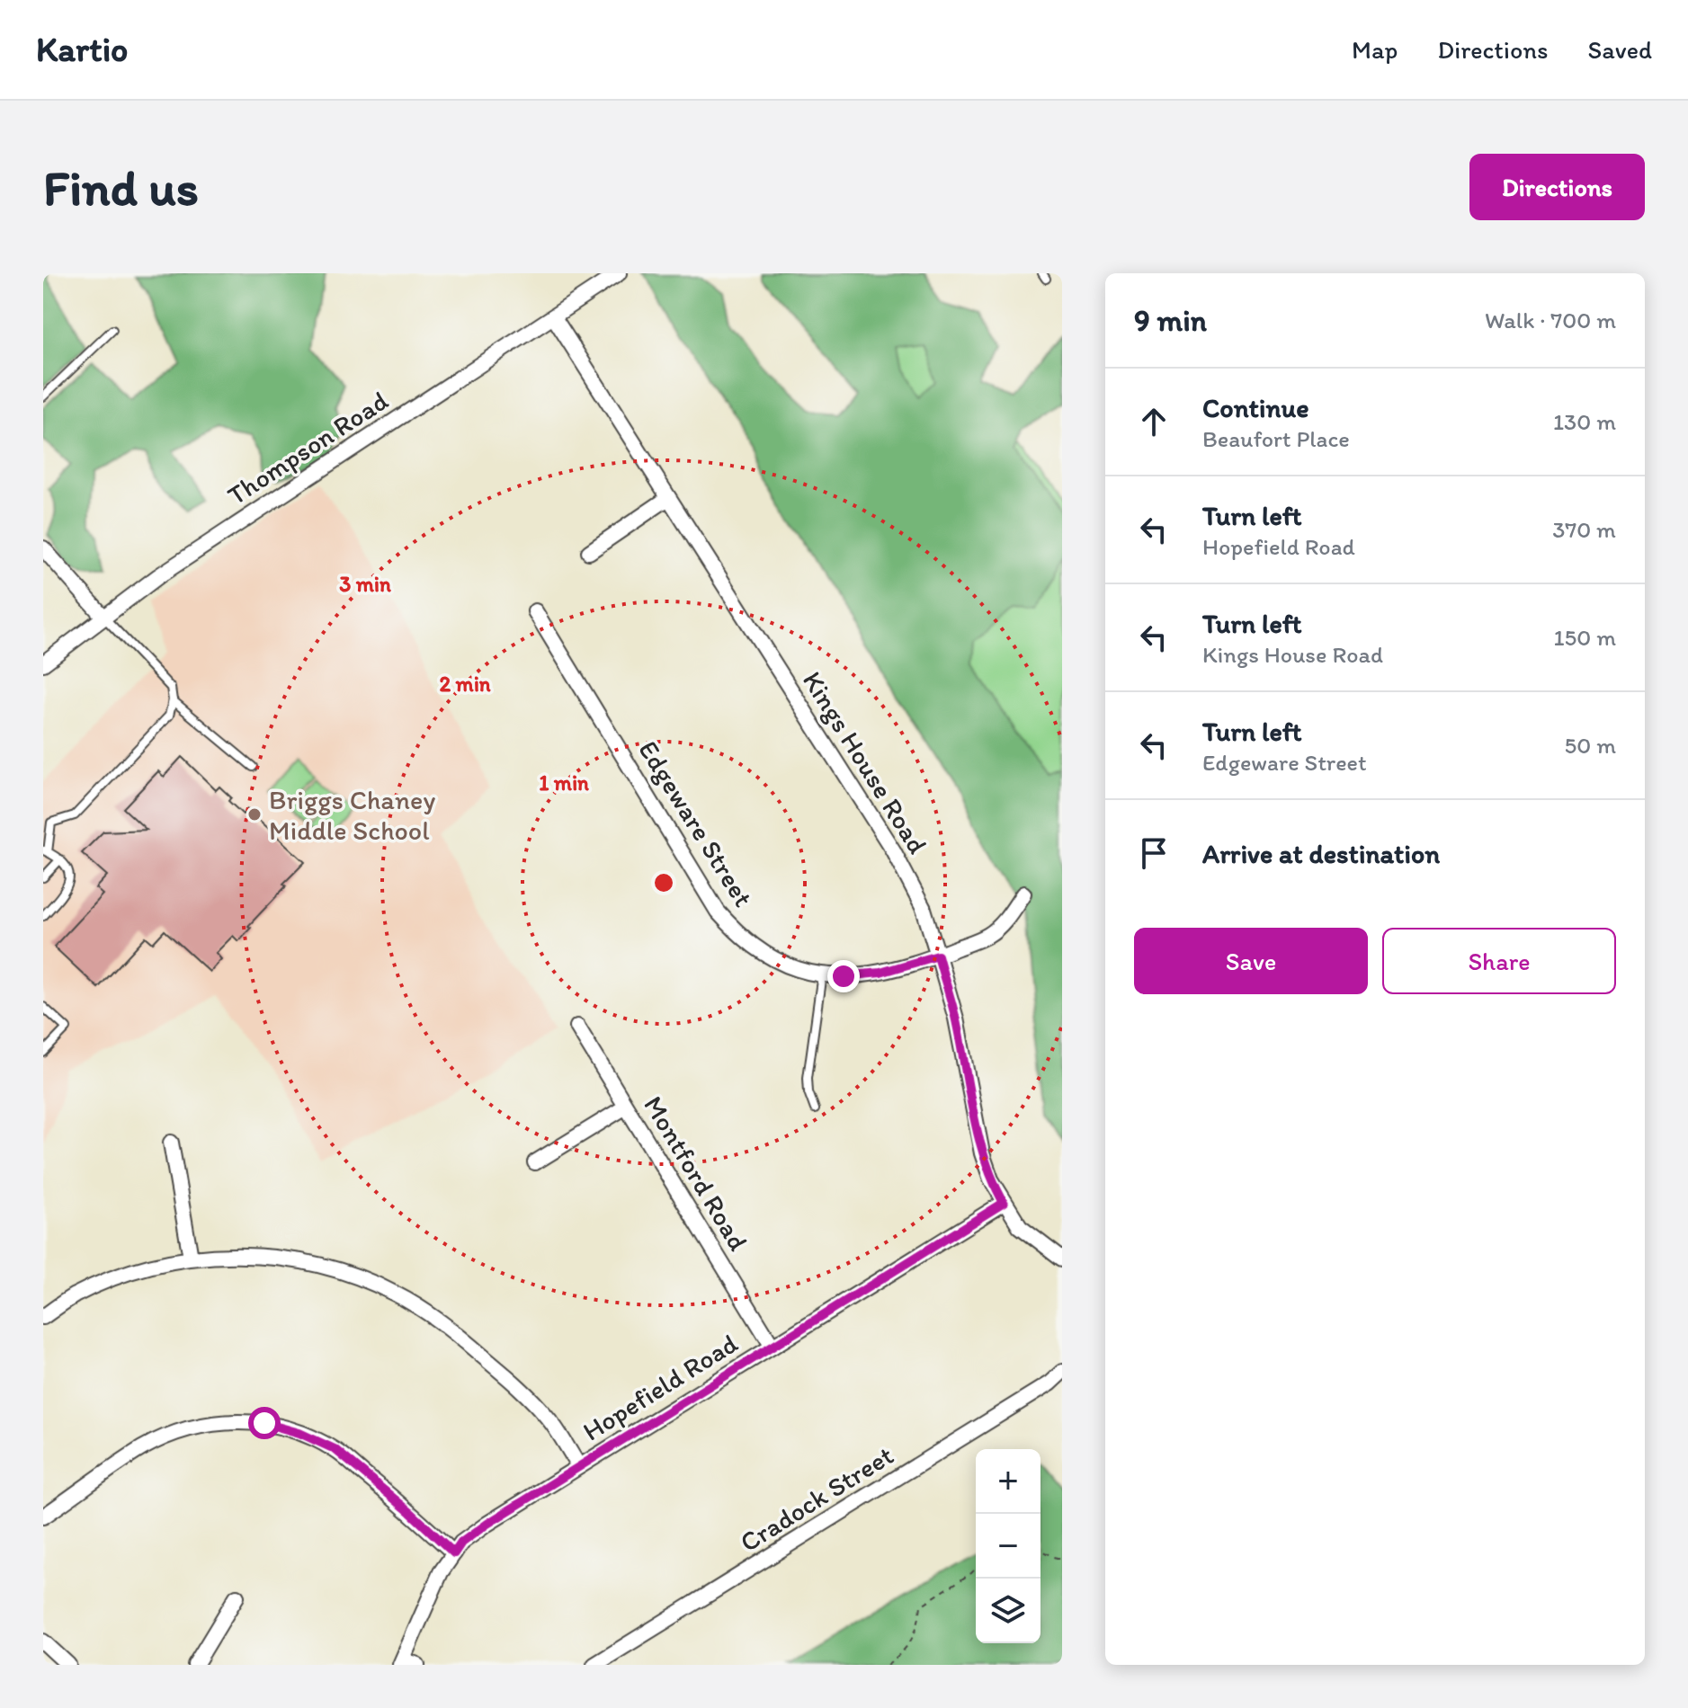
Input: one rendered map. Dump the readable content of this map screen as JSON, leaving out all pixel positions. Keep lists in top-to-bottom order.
{
  "streets": {
    "street": [
      "Thompson Road",
      "Kings House Road",
      "Edgeware Street",
      "Montford Road",
      "Hopefield Road",
      "Cradock Street"
    ]
  },
  "crossings": [
    ["Thompson Road", "Kings House Road"],
    ["Kings House Road", "Edgeware Street"],
    ["Kings House Road", "Hopefield Road"],
    ["Montford Road", "Hopefield Road"]
  ],
  "places": ["Briggs Chaney Middle School"],
  "page": {
    "header": "Kartio",
    "nav": ["Map", "Directions", "Saved"],
    "buttons": [
      "Directions",
      ["Save", "Share"]
    ],
    "title": "Find us",
    "heading": ["9 min", "Walk · 700 m"],
    "list": [
      ["Continue", "Beaufort Place", "130 m"],
      ["Turn left", "Hopefield Road", "370 m"],
      ["Turn left", "Kings House Road", "150 m"],
      ["Turn left", "Edgeware Street", "50 m"],
      "Arrive at destination"
    ],
    "map_buttons": ["+", "−"]
  },
  "rings": ["3 min", "2 min", "1 min"]
}
